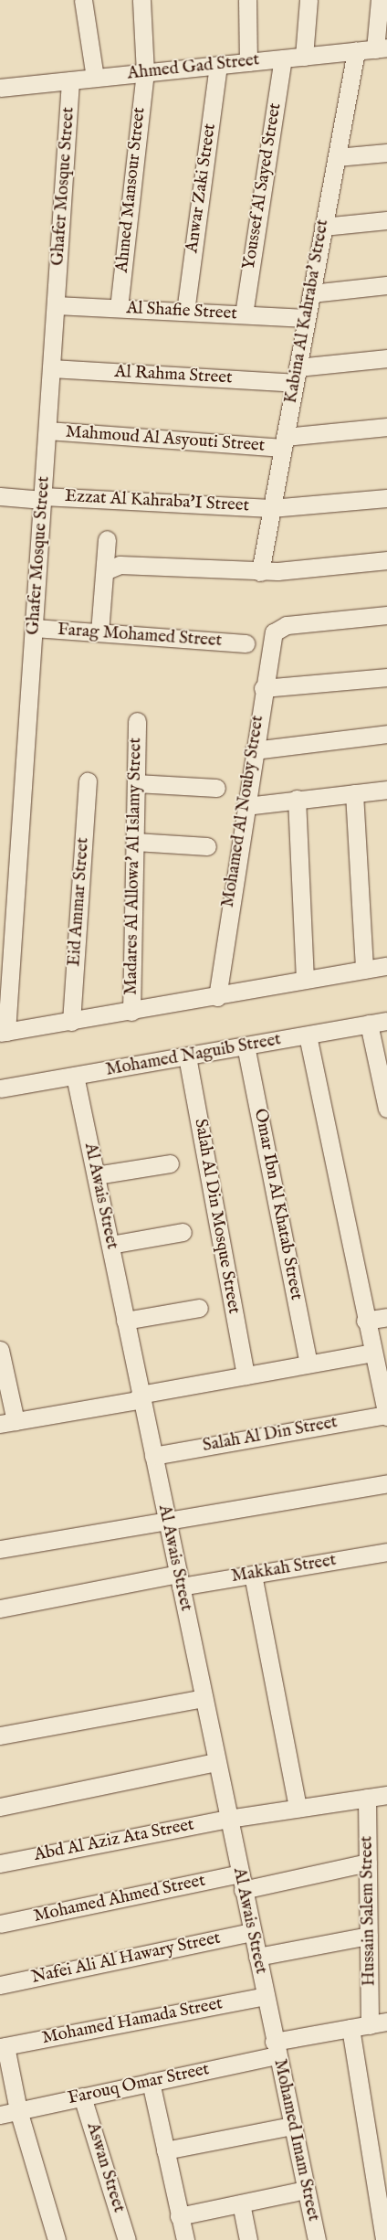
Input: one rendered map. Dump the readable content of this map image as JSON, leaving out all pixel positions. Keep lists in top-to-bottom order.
{
  "streets": {
    "street": [
      "Ahmed Gad Street",
      "Ghafer Mosque Street",
      "Youssef Al Sayed Street",
      "Anwar Zaki Street",
      "Ahmed Mansour Street",
      "Al Shafie Street",
      "Kabina Al Kahraba' Street",
      "Al Rahma Street",
      "Mahmoud Al Asyouti Street",
      "Ezzat Al Kahraba'I Street",
      "Farag Mohamed Street",
      "Mohamed Al Nouby Street",
      "Madares Al Allowa' Al Islamy Street",
      "Eid Ammar Street",
      "Mohamed Naguib Street",
      "Al Awais Street",
      "Omar Ibn Al Khatab Street",
      "Salah Al Din Mosque Street",
      "Salah Al Din Street",
      "Makkah Street",
      "Abd Al Aziz Ata Street",
      "Mohamed Ahmed Street",
      "Hussain Salem Street",
      "Nafei Ali Al Hawary Street",
      "Mohamed Hamada Street",
      "Farouq Omar Street",
      "Mohamed Imam Street",
      "Aswan Street"
    ]
  },
  "crossings": [
    ["Ahmed Gad Street", "Ghafer Mosque Street"],
    ["Ahmed Gad Street", "Youssef Al Sayed Street"],
    ["Ahmed Gad Street", "Anwar Zaki Street"],
    ["Ahmed Gad Street", "Ahmed Mansour Street"],
    ["Ahmed Gad Street", "Kabina Al Kahraba' Street"],
    ["Ghafer Mosque Street", "Al Shafie Street"],
    ["Ghafer Mosque Street", "Al Rahma Street"],
    ["Ghafer Mosque Street", "Mahmoud Al Asyouti Street"],
    ["Ghafer Mosque Street", "Ezzat Al Kahraba'I Street"],
    ["Ghafer Mosque Street", "Farag Mohamed Street"],
    ["Youssef Al Sayed Street", "Al Shafie Street"],
    ["Anwar Zaki Street", "Al Shafie Street"],
    ["Ahmed Mansour Street", "Al Shafie Street"],
    ["Al Shafie Street", "Kabina Al Kahraba' Street"],
    ["Kabina Al Kahraba' Street", "Al Rahma Street"],
    ["Kabina Al Kahraba' Street", "Mahmoud Al Asyouti Street"],
    ["Kabina Al Kahraba' Street", "Ezzat Al Kahraba'I Street"],
    ["Mohamed Naguib Street", "Al Awais Street"],
    ["Mohamed Naguib Street", "Omar Ibn Al Khatab Street"],
    ["Mohamed Naguib Street", "Salah Al Din Mosque Street"],
    ["Al Awais Street", "Salah Al Din Street"],
    ["Al Awais Street", "Makkah Street"],
    ["Al Awais Street", "Abd Al Aziz Ata Street"],
    ["Al Awais Street", "Mohamed Ahmed Street"],
    ["Al Awais Street", "Nafei Ali Al Hawary Street"],
    ["Al Awais Street", "Mohamed Hamada Street"],
    ["Al Awais Street", "Farouq Omar Street"],
    ["Al Awais Street", "Mohamed Imam Street"],
    ["Abd Al Aziz Ata Street", "Hussain Salem Street"],
    ["Mohamed Ahmed Street", "Hussain Salem Street"],
    ["Hussain Salem Street", "Farouq Omar Street"],
    ["Farouq Omar Street", "Mohamed Imam Street"],
    ["Farouq Omar Street", "Aswan Street"]
  ]
}
